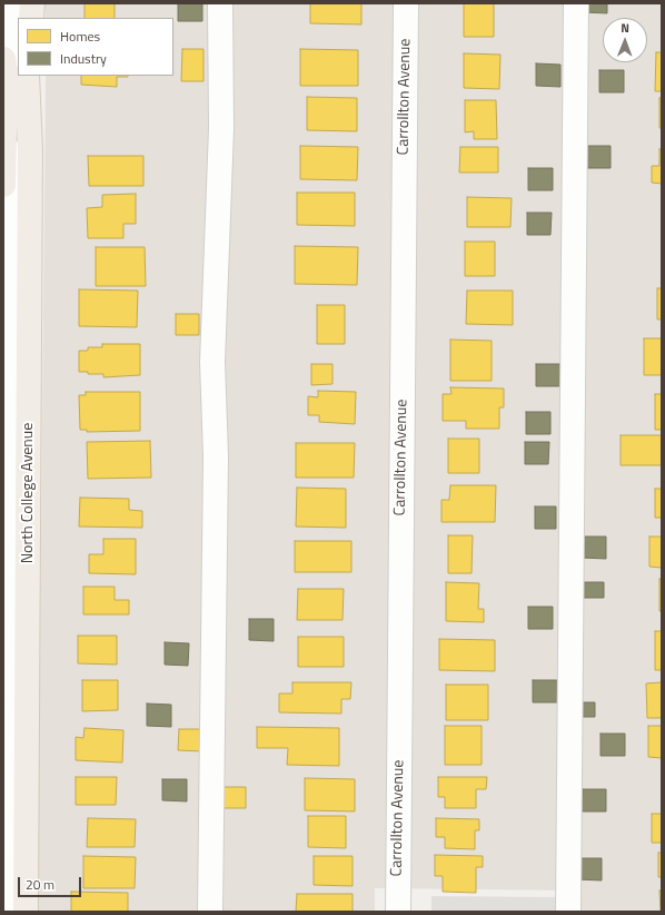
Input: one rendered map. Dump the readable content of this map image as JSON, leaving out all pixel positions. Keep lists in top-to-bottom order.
{
  "streets": {
    "main road": ["North College Avenue"],
    "street": ["Carrollton Avenue"]
  },
  "legend": ["Homes", "Industry"],
  "scale_bar": "20 m",
  "north": "top"
}
